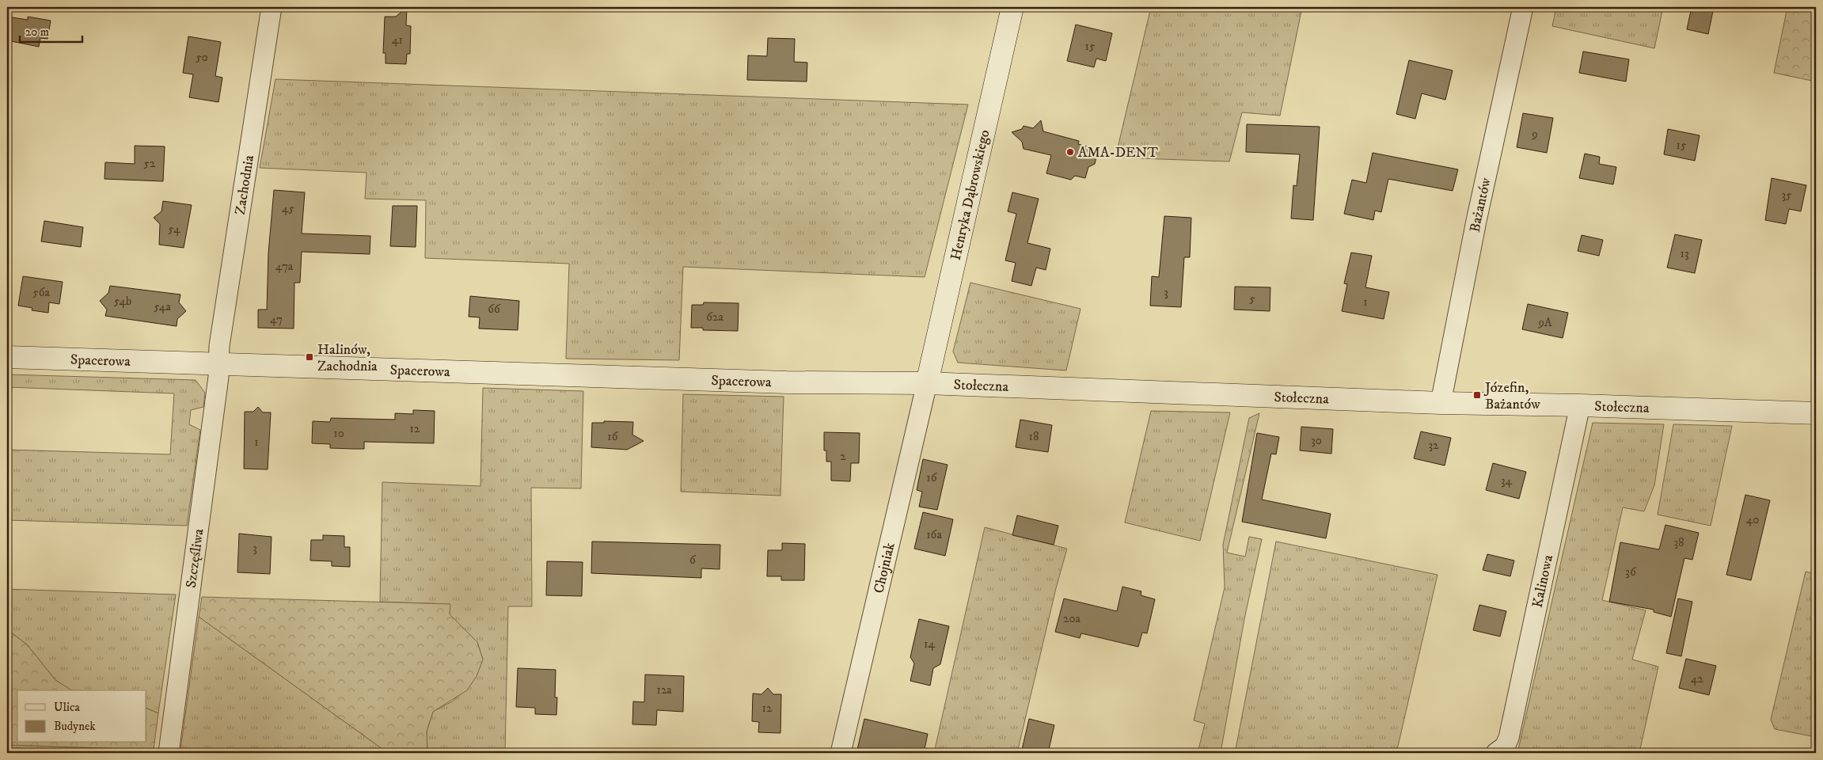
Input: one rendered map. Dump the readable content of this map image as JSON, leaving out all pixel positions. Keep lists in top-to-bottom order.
{
  "streets": {
    "street": [
      "Zachodnia",
      "Henryka Dąbrowskiego",
      "Bażantów",
      "Spacerowa",
      "Stołeczna",
      "Szczęśliwa",
      "Chojniak",
      "Kalinowa"
    ]
  },
  "crossings": [
    ["Zachodnia", "Spacerowa"],
    ["Zachodnia", "Szczęśliwa"],
    ["Henryka Dąbrowskiego", "Stołeczna"],
    ["Henryka Dąbrowskiego", "Chojniak"],
    ["Bażantów", "Stołeczna"],
    ["Spacerowa", "Stołeczna"],
    ["Spacerowa", "Szczęśliwa"],
    ["Stołeczna", "Chojniak"],
    ["Stołeczna", "Kalinowa"]
  ],
  "places": {
    "other": ["AMA-DENT"],
    "transit": ["Halinów, Zachodnia", "Józefin, Bażantów"]
  },
  "house_numbers": [
    "41",
    "15",
    "50",
    "9",
    "15",
    "52",
    "35",
    "45",
    "54",
    "13",
    "47a",
    "56a",
    "3",
    "5",
    "54b",
    "1",
    "54a",
    "66",
    "62a",
    "47",
    "9A",
    "12",
    "10",
    "16",
    "18",
    "30",
    "1",
    "32",
    "2",
    "16",
    "34",
    "40",
    "16a",
    "38",
    "3",
    "6",
    "36",
    "20a",
    "14",
    "42",
    "12a",
    "12"
  ],
  "legend": ["Ulica", "Budynek"],
  "scale_bar": "20 m"
}
